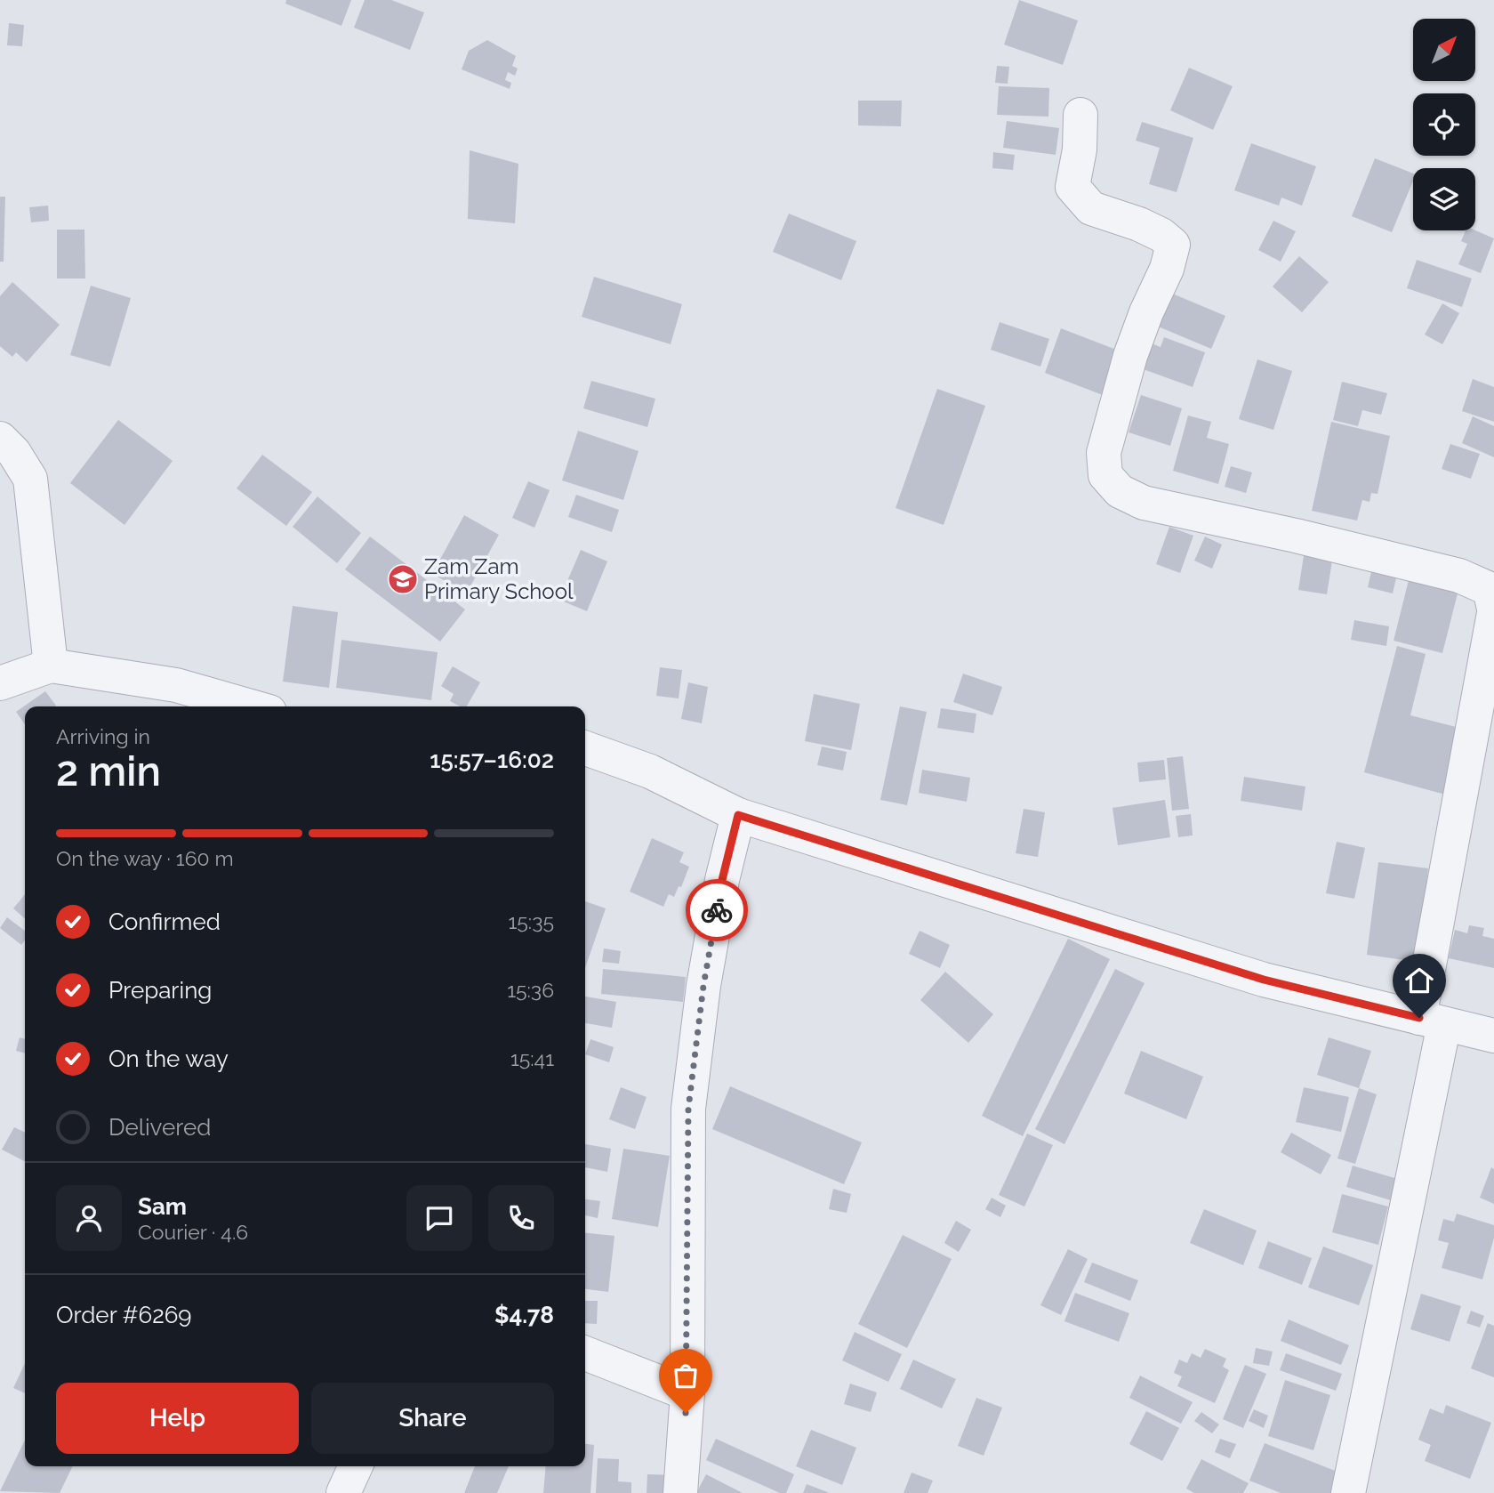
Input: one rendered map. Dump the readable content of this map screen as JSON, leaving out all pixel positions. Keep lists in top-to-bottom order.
{
  "places": {
    "school or university": ["Zam Zam Primary School"]
  },
  "north": "top right",
  "page": {
    "heading": ["2 min", "Arriving in", "15:57–16:02"],
    "panel": [
      "Sam",
      "Courier · 4.6",
      "Order #6269",
      "$4.78"
    ],
    "bar": "On the way · 160 m",
    "list": [
      ["Confirmed", "15:35"],
      ["Preparing", "15:36"],
      ["On the way", "15:41"],
      "Delivered"
    ],
    "buttons": ["Help", "Share"]
  }
}
